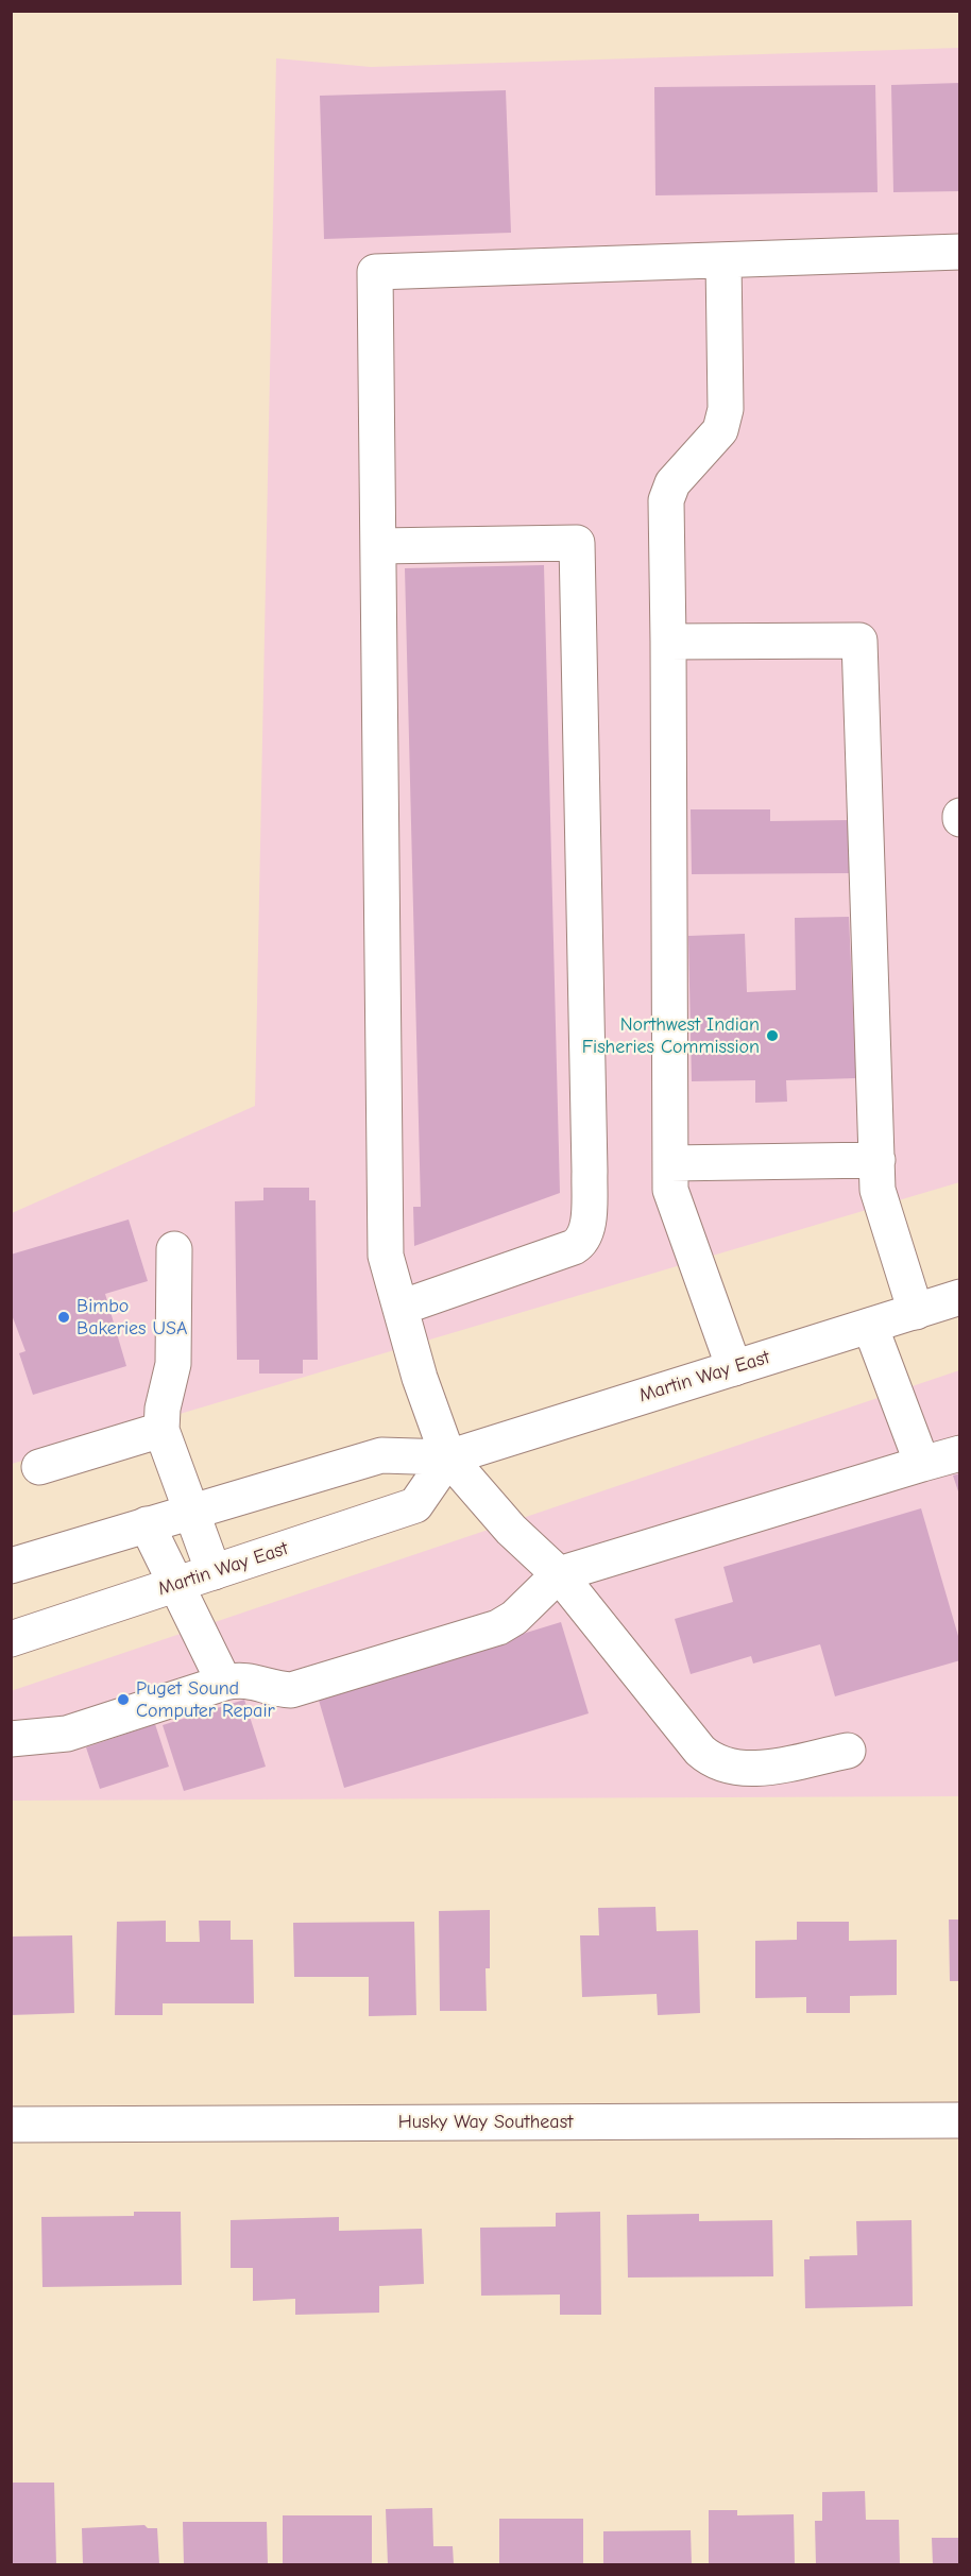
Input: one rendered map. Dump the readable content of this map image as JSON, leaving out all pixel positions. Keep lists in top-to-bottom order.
{
  "streets": {
    "main road": ["Martin Way East", "Husky Way Southeast"]
  },
  "places": ["Northwest Indian Fisheries Commission", "Bimbo Bakeries USA", "Puget Sound Computer Repair"]
}
